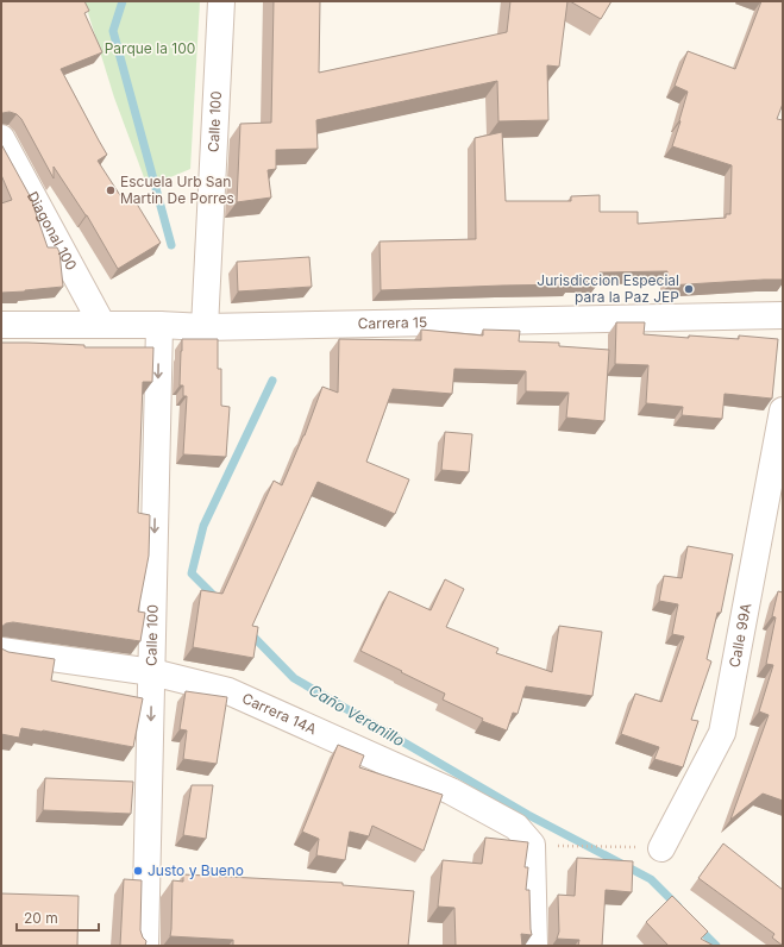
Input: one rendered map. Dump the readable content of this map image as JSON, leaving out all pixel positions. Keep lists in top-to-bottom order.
{
  "streets": {
    "street": [
      "Calle 100",
      "Diagonal 100",
      "Carrera 15",
      "Calle 99A",
      "Carrera 14A"
    ]
  },
  "crossings": [
    ["Calle 100", "Carrera 15"],
    ["Calle 100", "Carrera 14A"],
    ["Diagonal 100", "Carrera 15"]
  ],
  "one_way": ["Calle 100"],
  "water": ["Caño Veranillo"],
  "parks": ["Parque la 100"],
  "places": ["Escuela Urb San Martin De Porres", "Jurisdiccion Especial para la Paz JEP", "Justo y Bueno"],
  "scale_bar": "20 m"
}
